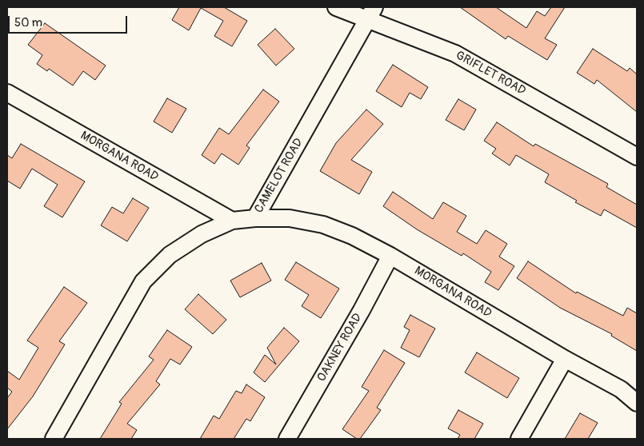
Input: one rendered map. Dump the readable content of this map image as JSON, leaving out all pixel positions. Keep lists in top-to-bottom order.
{
  "streets": {
    "street": [
      "GRIFLET ROAD",
      "MORGANA ROAD",
      "CAMELOT ROAD",
      "OAKNEY ROAD"
    ]
  },
  "crossings": [
    ["GRIFLET ROAD", "CAMELOT ROAD"],
    ["MORGANA ROAD", "CAMELOT ROAD"],
    ["MORGANA ROAD", "OAKNEY ROAD"]
  ],
  "scale_bar": "50 m"
}
